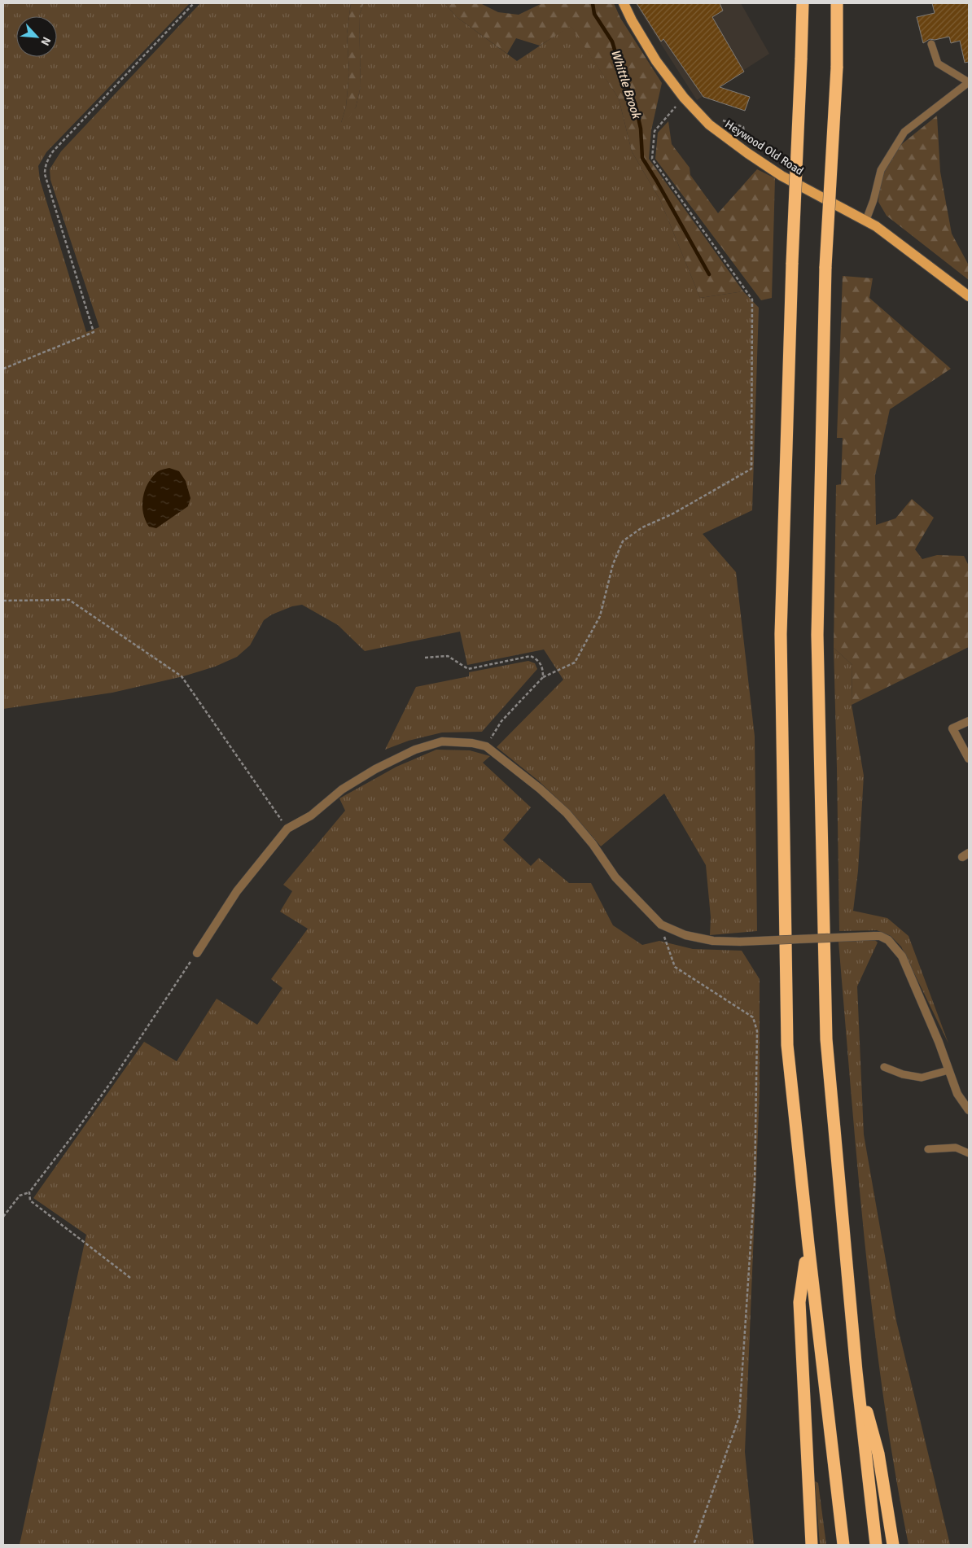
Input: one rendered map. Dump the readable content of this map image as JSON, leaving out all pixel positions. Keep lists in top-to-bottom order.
{
  "streets": {
    "main road": ["Heywood Old Road"]
  },
  "water": ["Whittle Brook"],
  "north": "bottom right"
}
